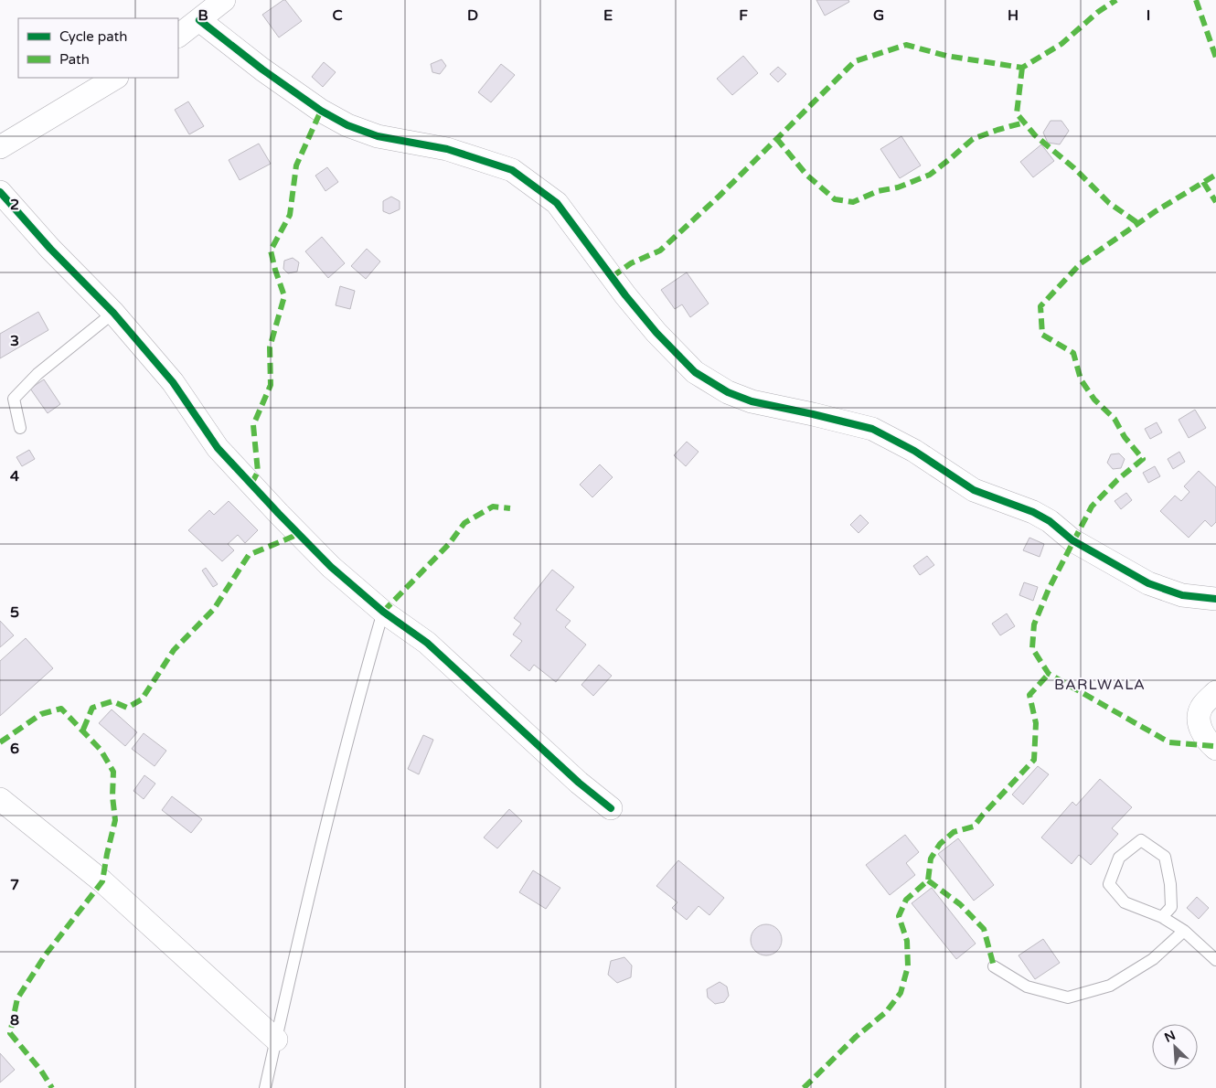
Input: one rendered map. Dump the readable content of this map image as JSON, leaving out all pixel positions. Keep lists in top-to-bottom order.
{
  "districts": ["BARLWALA"],
  "legend": ["Cycle path", "Path"],
  "north": "top left",
  "grid": {
    "columns": [
      "B",
      "C",
      "D",
      "E",
      "F",
      "G",
      "H",
      "I"
    ],
    "rows": [
      "2",
      "3",
      "4",
      "5",
      "6",
      "7",
      "8"
    ]
  }
}
